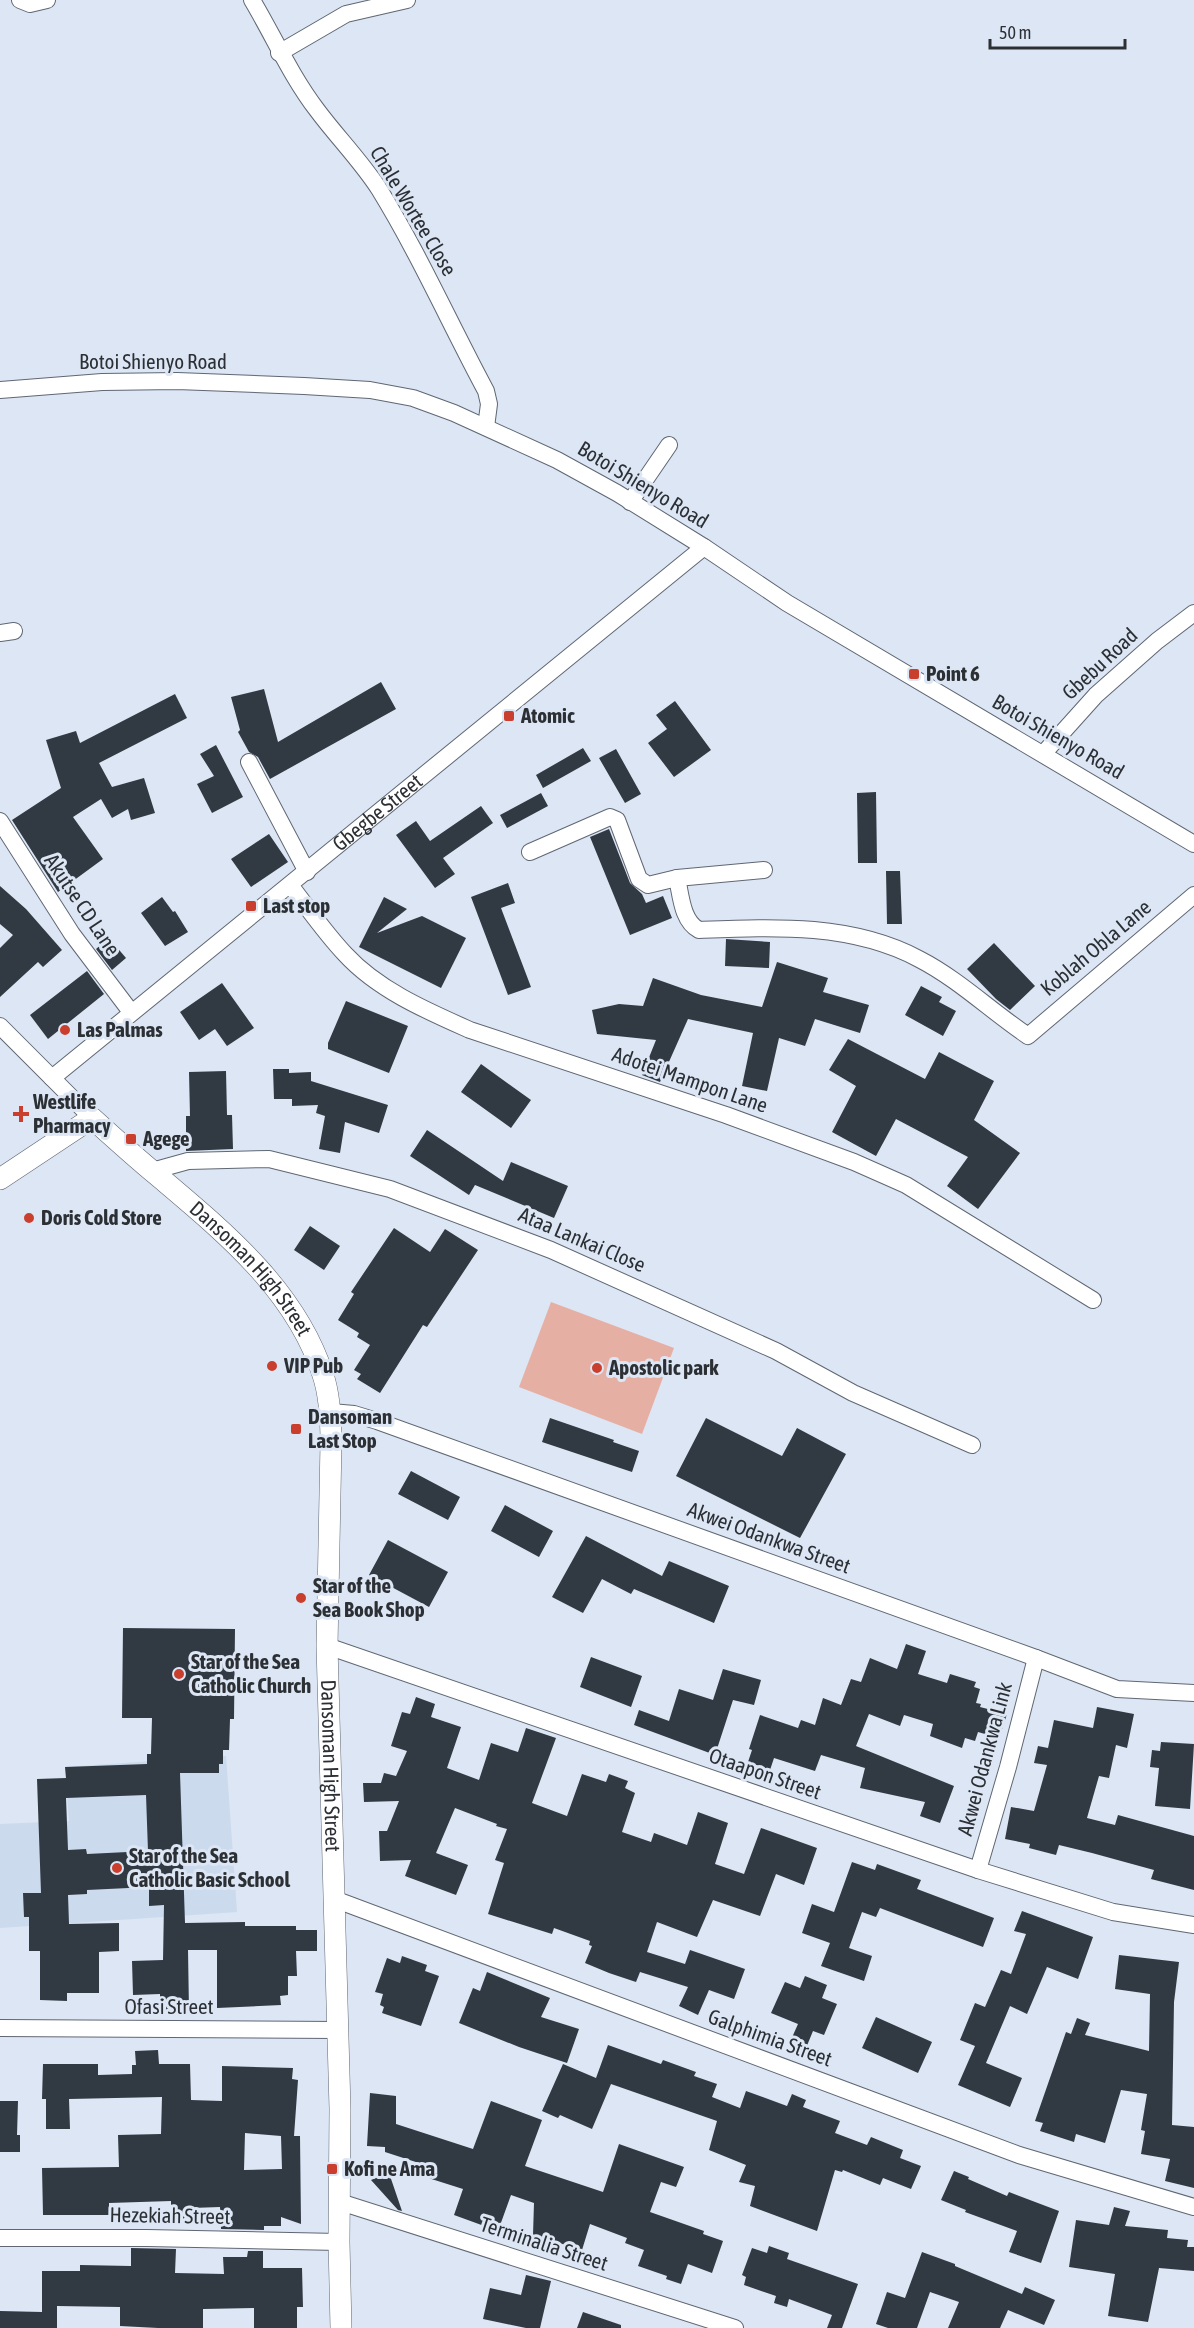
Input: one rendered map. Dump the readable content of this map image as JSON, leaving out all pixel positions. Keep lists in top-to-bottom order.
{
  "streets": {
    "street": [
      "Chale Wortee Close",
      "Botoi Shienyo Road",
      "Gbebu Road",
      "Gbegbe Street",
      "Akutse CD Lane",
      "Koblah Obla Lane",
      "Adotei Mampon Lane",
      "Ataa Lankai Close",
      "Dansoman High Street",
      "Akwei Odankwa Street",
      "Akwei Odankwa Link",
      "Otaapon Street",
      "Ofasi Street",
      "Galphimia Street",
      "Hezekiah Street",
      "Terminalia Street"
    ]
  },
  "crossings": [
    ["Chale Wortee Close", "Botoi Shienyo Road"],
    ["Botoi Shienyo Road", "Gbebu Road"],
    ["Botoi Shienyo Road", "Gbegbe Street"],
    ["Gbegbe Street", "Akutse CD Lane"],
    ["Gbegbe Street", "Adotei Mampon Lane"],
    ["Ataa Lankai Close", "Dansoman High Street"],
    ["Dansoman High Street", "Akwei Odankwa Street"],
    ["Dansoman High Street", "Otaapon Street"],
    ["Dansoman High Street", "Ofasi Street"],
    ["Dansoman High Street", "Galphimia Street"],
    ["Dansoman High Street", "Hezekiah Street"],
    ["Dansoman High Street", "Terminalia Street"],
    ["Akwei Odankwa Street", "Akwei Odankwa Link"],
    ["Akwei Odankwa Link", "Otaapon Street"]
  ],
  "places": {
    "transit": [
      "Point 6",
      "Atomic",
      "Last stop",
      "Agege",
      "Dansoman Last Stop",
      "Kofi ne Ama"
    ],
    "other": [
      "Las Palmas",
      "Doris Cold Store",
      "VIP Pub",
      "Apostolic park",
      "Star of the Sea Book Shop",
      "Star of the Sea Catholic Church",
      "Star of the Sea Catholic Basic School"
    ],
    "health": ["Westlife Pharmacy"]
  },
  "scale_bar": "50 m"
}
